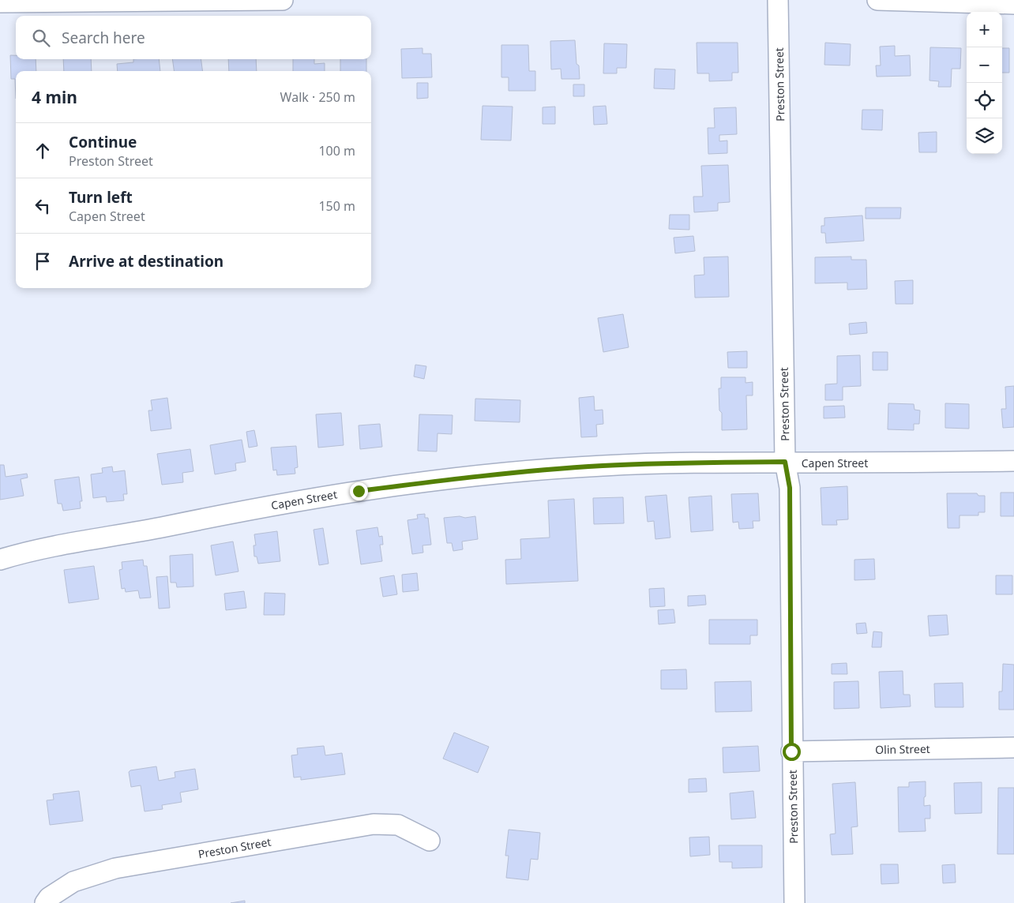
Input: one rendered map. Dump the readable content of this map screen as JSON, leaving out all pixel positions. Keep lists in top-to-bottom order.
{
  "streets": {
    "street": ["Preston Street", "Capen Street", "Olin Street"]
  },
  "crossings": [
    ["Preston Street", "Capen Street"],
    ["Preston Street", "Olin Street"]
  ],
  "page": {
    "map_buttons": ["+", "−"],
    "search": "Search here",
    "heading": ["4 min", "Walk · 250 m"],
    "list": [
      ["Continue", "Preston Street", "100 m"],
      ["Turn left", "Capen Street", "150 m"],
      "Arrive at destination"
    ]
  }
}
